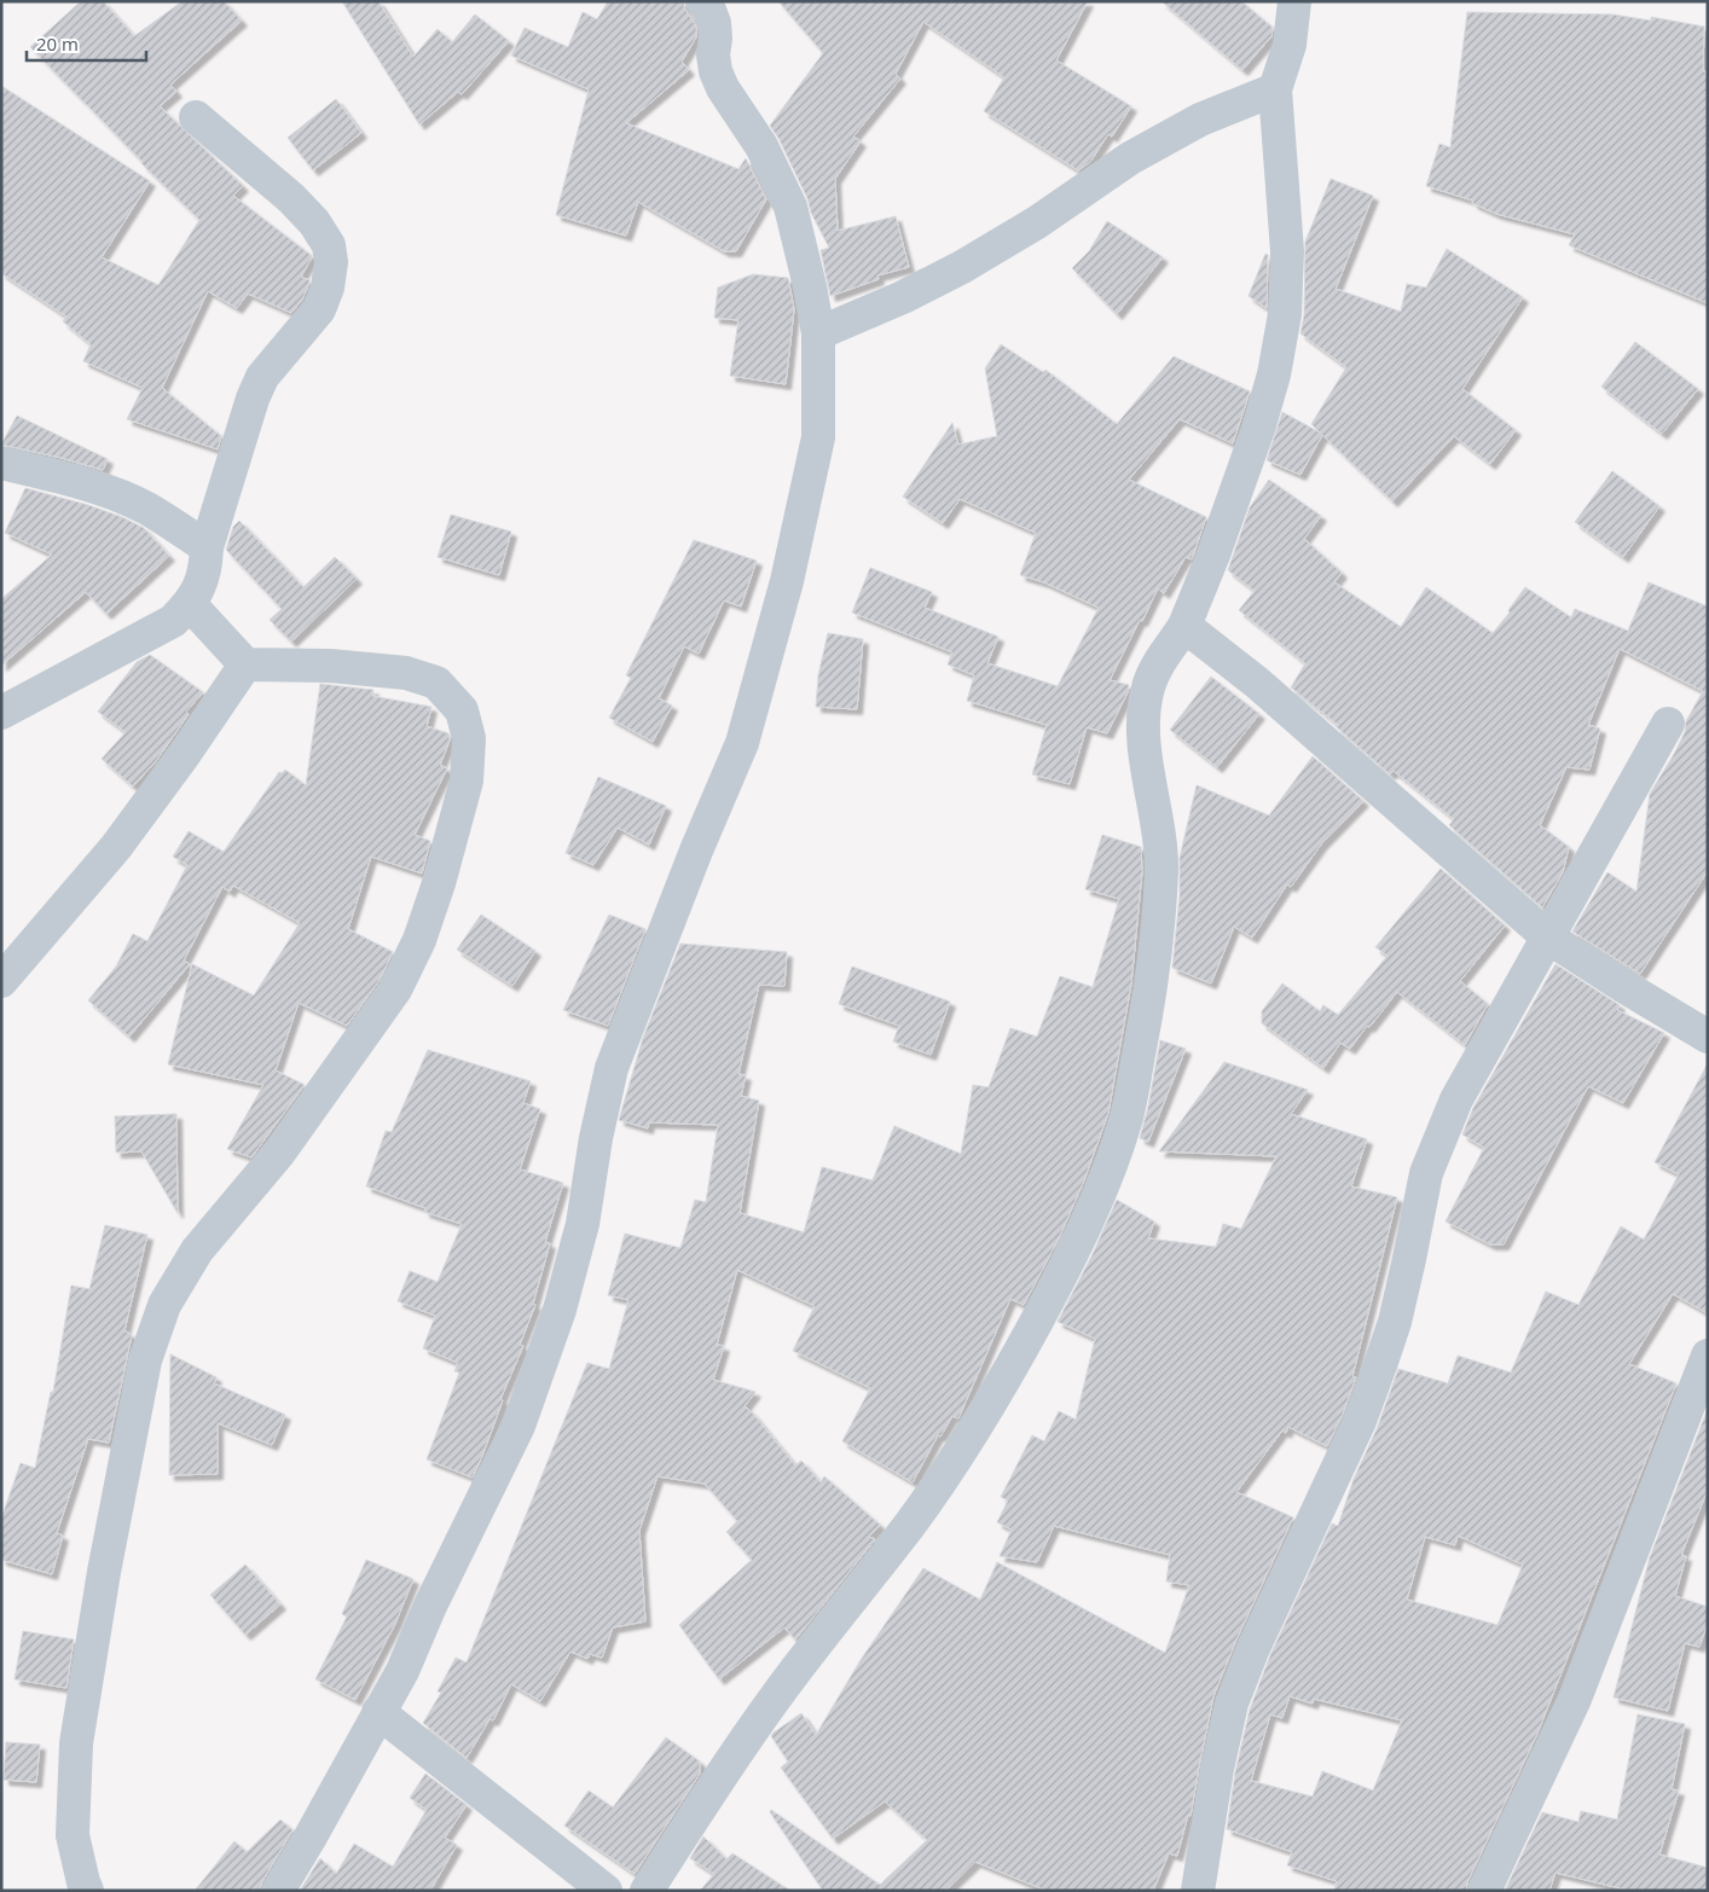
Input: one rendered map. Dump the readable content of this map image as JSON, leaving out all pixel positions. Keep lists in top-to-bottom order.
{
  "scale_bar": "20 m"
}
